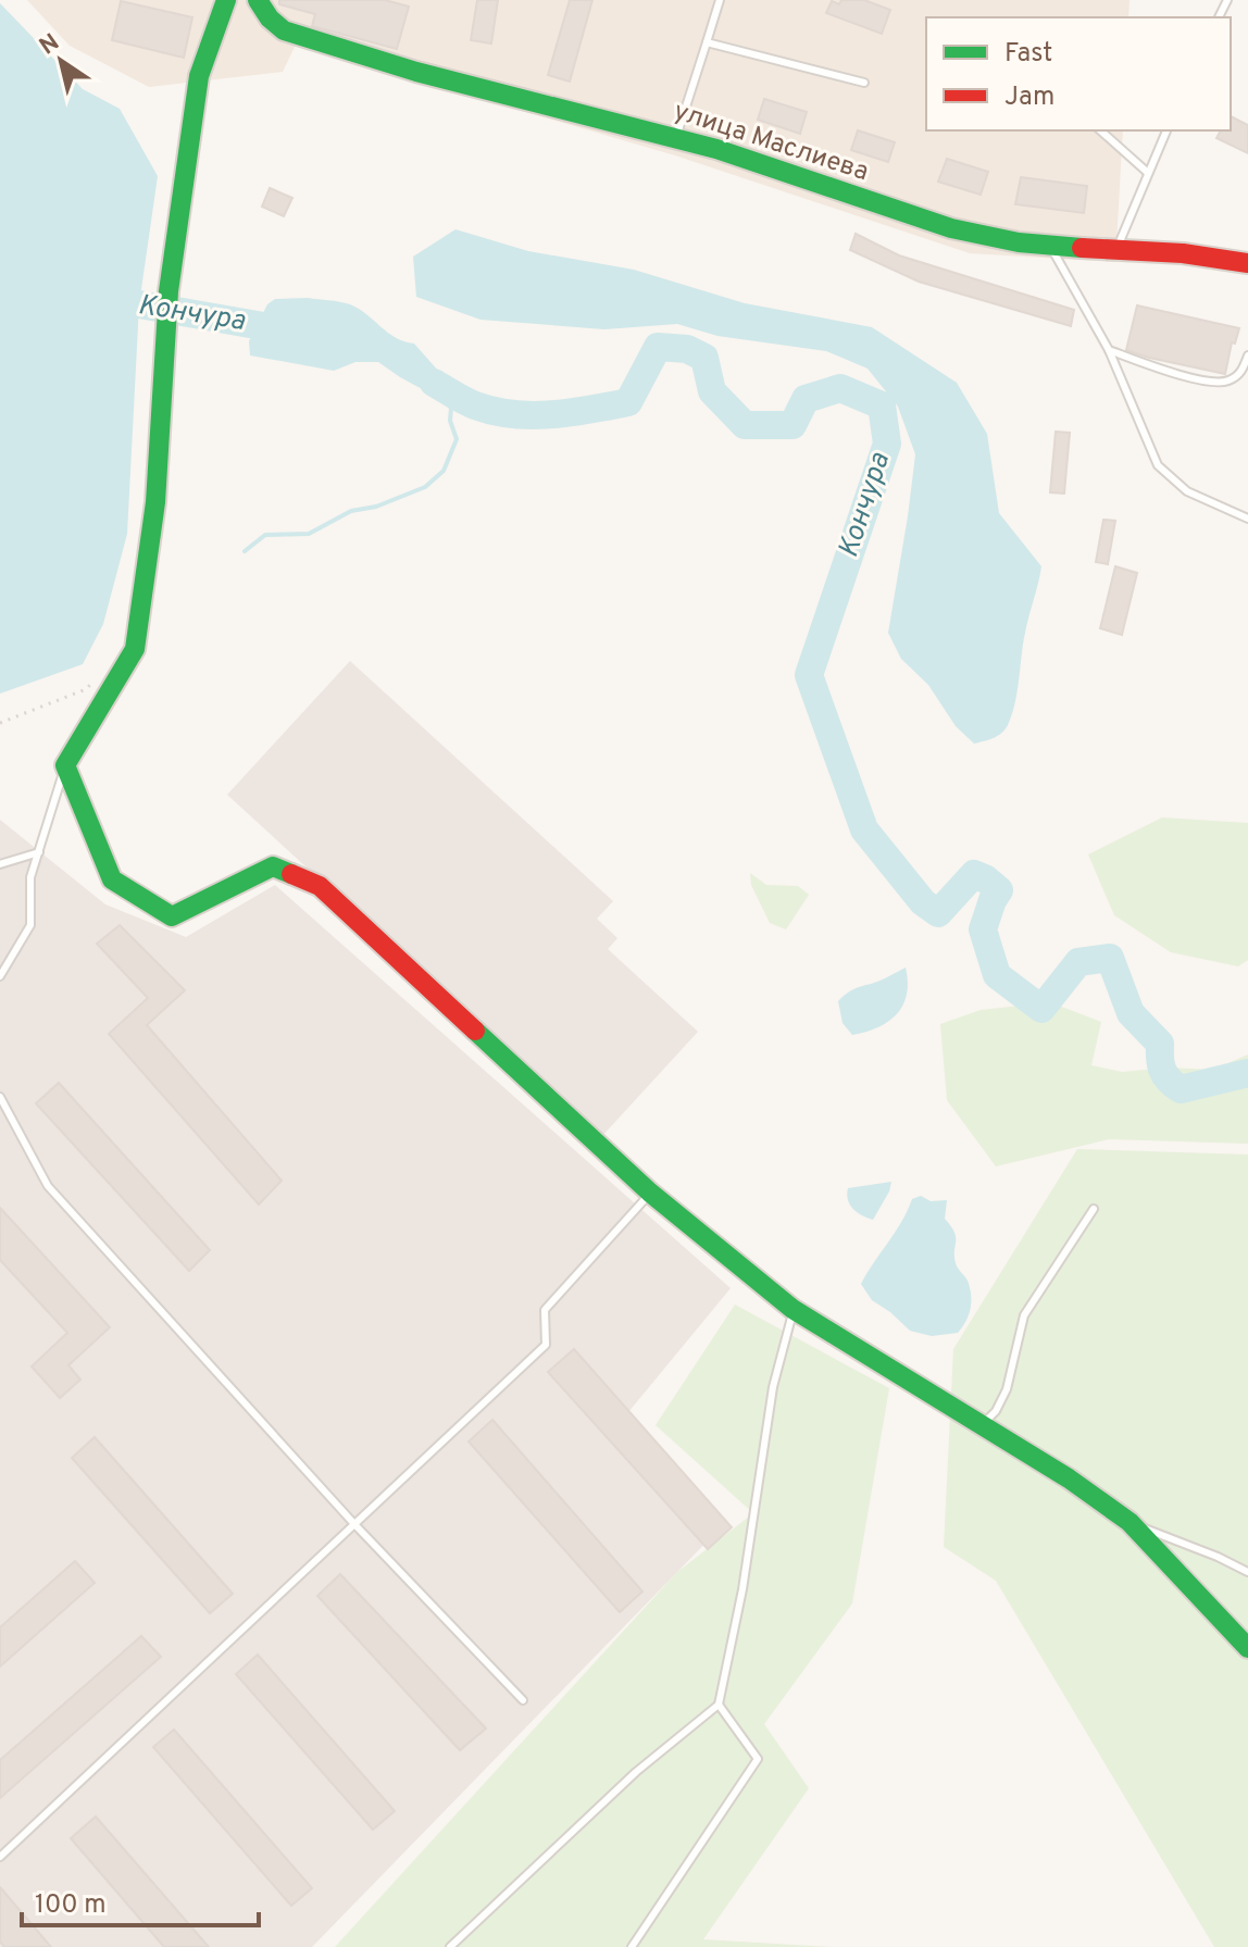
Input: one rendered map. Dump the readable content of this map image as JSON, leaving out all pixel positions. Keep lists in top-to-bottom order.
{
  "streets": {
    "street": ["улица Маслиева"]
  },
  "water": ["Кончура"],
  "legend": ["Fast", "Jam"],
  "scale_bar": "100 m",
  "north": "top left"
}
